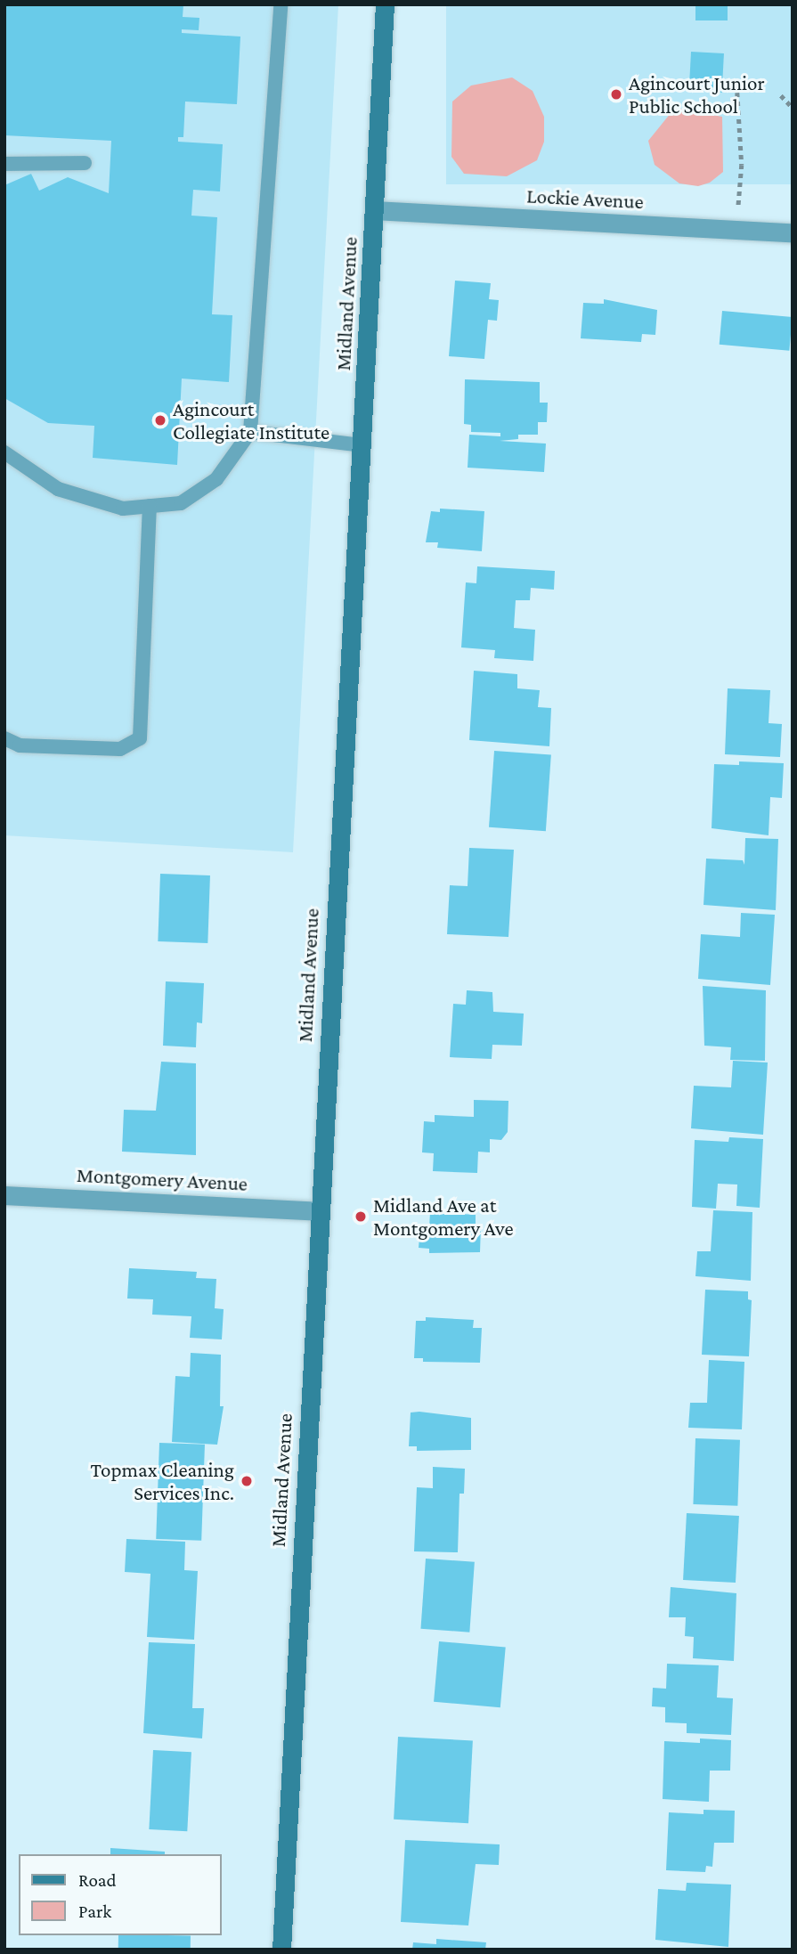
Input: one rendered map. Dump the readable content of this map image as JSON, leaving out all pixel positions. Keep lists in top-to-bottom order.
{
  "streets": {
    "main road": ["Midland Avenue"],
    "street": ["Lockie Avenue", "Montgomery Avenue"]
  },
  "crossings": [
    ["Lockie Avenue", "Midland Avenue"],
    ["Midland Avenue", "Montgomery Avenue"]
  ],
  "places": [
    "Agincourt Junior Public School",
    "Agincourt Collegiate Institute",
    "Midland Ave at Montgomery Ave",
    "Topmax Cleaning Services Inc."
  ],
  "legend": ["Road", "Park"]
}
